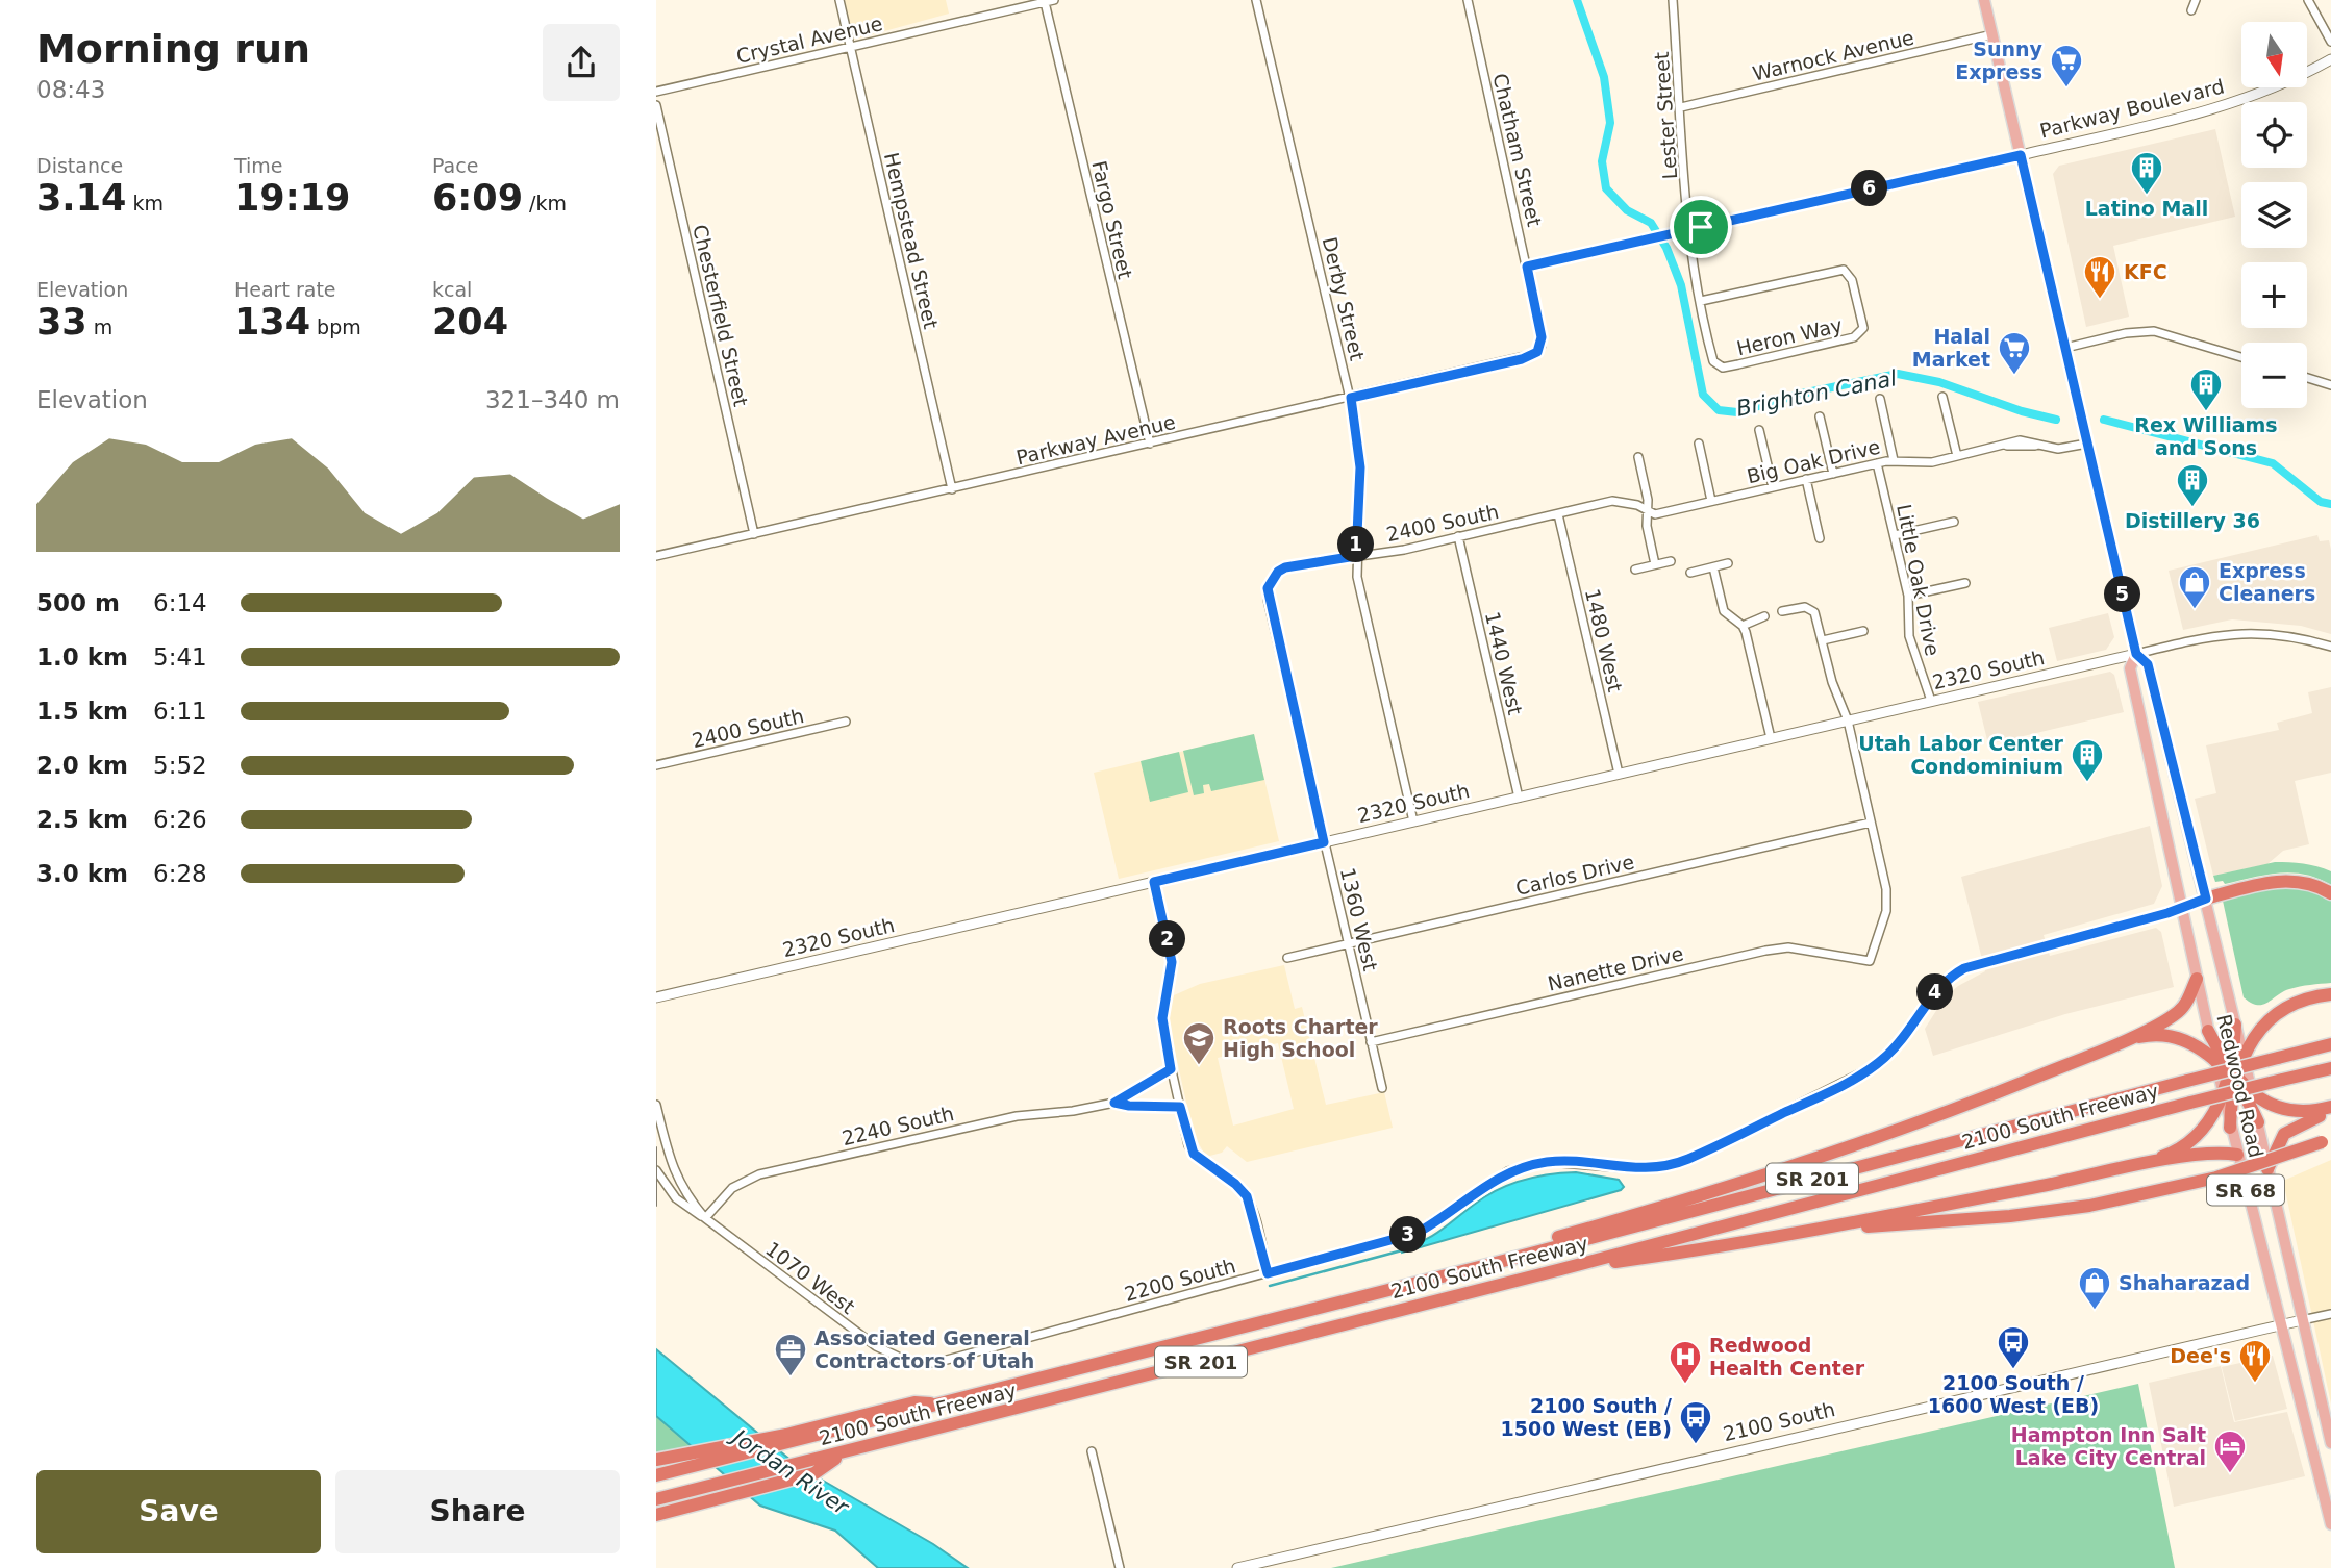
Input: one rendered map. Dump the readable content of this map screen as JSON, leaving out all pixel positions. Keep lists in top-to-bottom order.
{
  "streets": {
    "highway": ["2100 South Freeway", "SR 201"],
    "main road": ["Redwood Road", "SR 68"],
    "street": [
      "Crystal Avenue",
      "Warnock Avenue",
      "Parkway Boulevard",
      "Lester Street",
      "Chatham Street",
      "Fargo Street",
      "Hempstead Street",
      "Derby Street",
      "Chesterfield Street",
      "Heron Way",
      "Parkway Avenue",
      "Big Oak Drive",
      "2400 South",
      "Little Oak Drive",
      "1480 West",
      "1440 West",
      "2320 South",
      "Carlos Drive",
      "1360 West",
      "Nanette Drive",
      "2240 South",
      "1070 West",
      "2200 South",
      "2100 South"
    ]
  },
  "crossings": [
    ["Crystal Avenue", "Fargo Street"],
    ["Crystal Avenue", "Hempstead Street"],
    ["Warnock Avenue", "Lester Street"],
    ["Warnock Avenue", "Redwood Road"],
    ["Parkway Boulevard", "Redwood Road"],
    ["Lester Street", "Heron Way"],
    ["Chatham Street", "Parkway Avenue"],
    ["Fargo Street", "Parkway Avenue"],
    ["Hempstead Street", "Parkway Avenue"],
    ["Derby Street", "Parkway Avenue"],
    ["Derby Street", "2400 South"],
    ["Derby Street", "2320 South"],
    ["Chesterfield Street", "Parkway Avenue"],
    ["Big Oak Drive", "2400 South"],
    ["Big Oak Drive", "Little Oak Drive"],
    ["Big Oak Drive", "Redwood Road"],
    ["2400 South", "1480 West"],
    ["2400 South", "1440 West"],
    ["2400 South", "1360 West"],
    ["Little Oak Drive", "2320 South"],
    ["1480 West", "2320 South"],
    ["1440 West", "2320 South"],
    ["2320 South", "1360 West"],
    ["2320 South", "Redwood Road"],
    ["Carlos Drive", "1360 West"],
    ["Carlos Drive", "Nanette Drive"],
    ["1360 West", "Nanette Drive"],
    ["Redwood Road", "2200 South"],
    ["Redwood Road", "2100 South"],
    ["2240 South", "1070 West"],
    ["1070 West", "2200 South"]
  ],
  "water": ["Brighton Canal", "Jordan River"],
  "places": {
    "supermarket": ["Sunny Express", "Halal Market"],
    "building": [
      "Latino Mall",
      "Rex Williams and Sons",
      "Distillery 36",
      "Utah Labor Center Condominium"
    ],
    "restaurant": ["KFC", "Dee's"],
    "shop": ["Express Cleaners", "Shaharazad"],
    "school or university": ["Roots Charter High School"],
    "bus stop": ["2100 South / 1600 West (EB)", "2100 South / 1500 West (EB)"],
    "office": ["Associated General Contractors of Utah"],
    "hospital": ["Redwood Health Center"],
    "hotel": ["Hampton Inn Salt Lake City Central"]
  },
  "north": "bottom",
  "page": {
    "heading": ["Morning run", "08:43"],
    "map_buttons": ["+", "−"],
    "stats": [
      ["Distance", "3.14 km"],
      ["Time", "19:19"],
      ["Pace", "6:09 /km"],
      ["Elevation", "33 m"],
      ["Heart rate", "134 bpm"],
      ["kcal", "204"]
    ],
    "pins": [
      "6",
      "1",
      "5",
      "2",
      "4",
      "3"
    ],
    "chart": ["Elevation", "321–340 m"],
    "list": [
      {
        "name": "500 m",
        "note": "6:14"
      },
      {
        "name": "1.0 km",
        "note": "5:41"
      },
      {
        "name": "1.5 km",
        "note": "6:11"
      },
      {
        "name": "2.0 km",
        "note": "5:52"
      },
      {
        "name": "2.5 km",
        "note": "6:26"
      },
      {
        "name": "3.0 km",
        "note": "6:28"
      }
    ],
    "buttons": ["Save", "Share"]
  }
}
